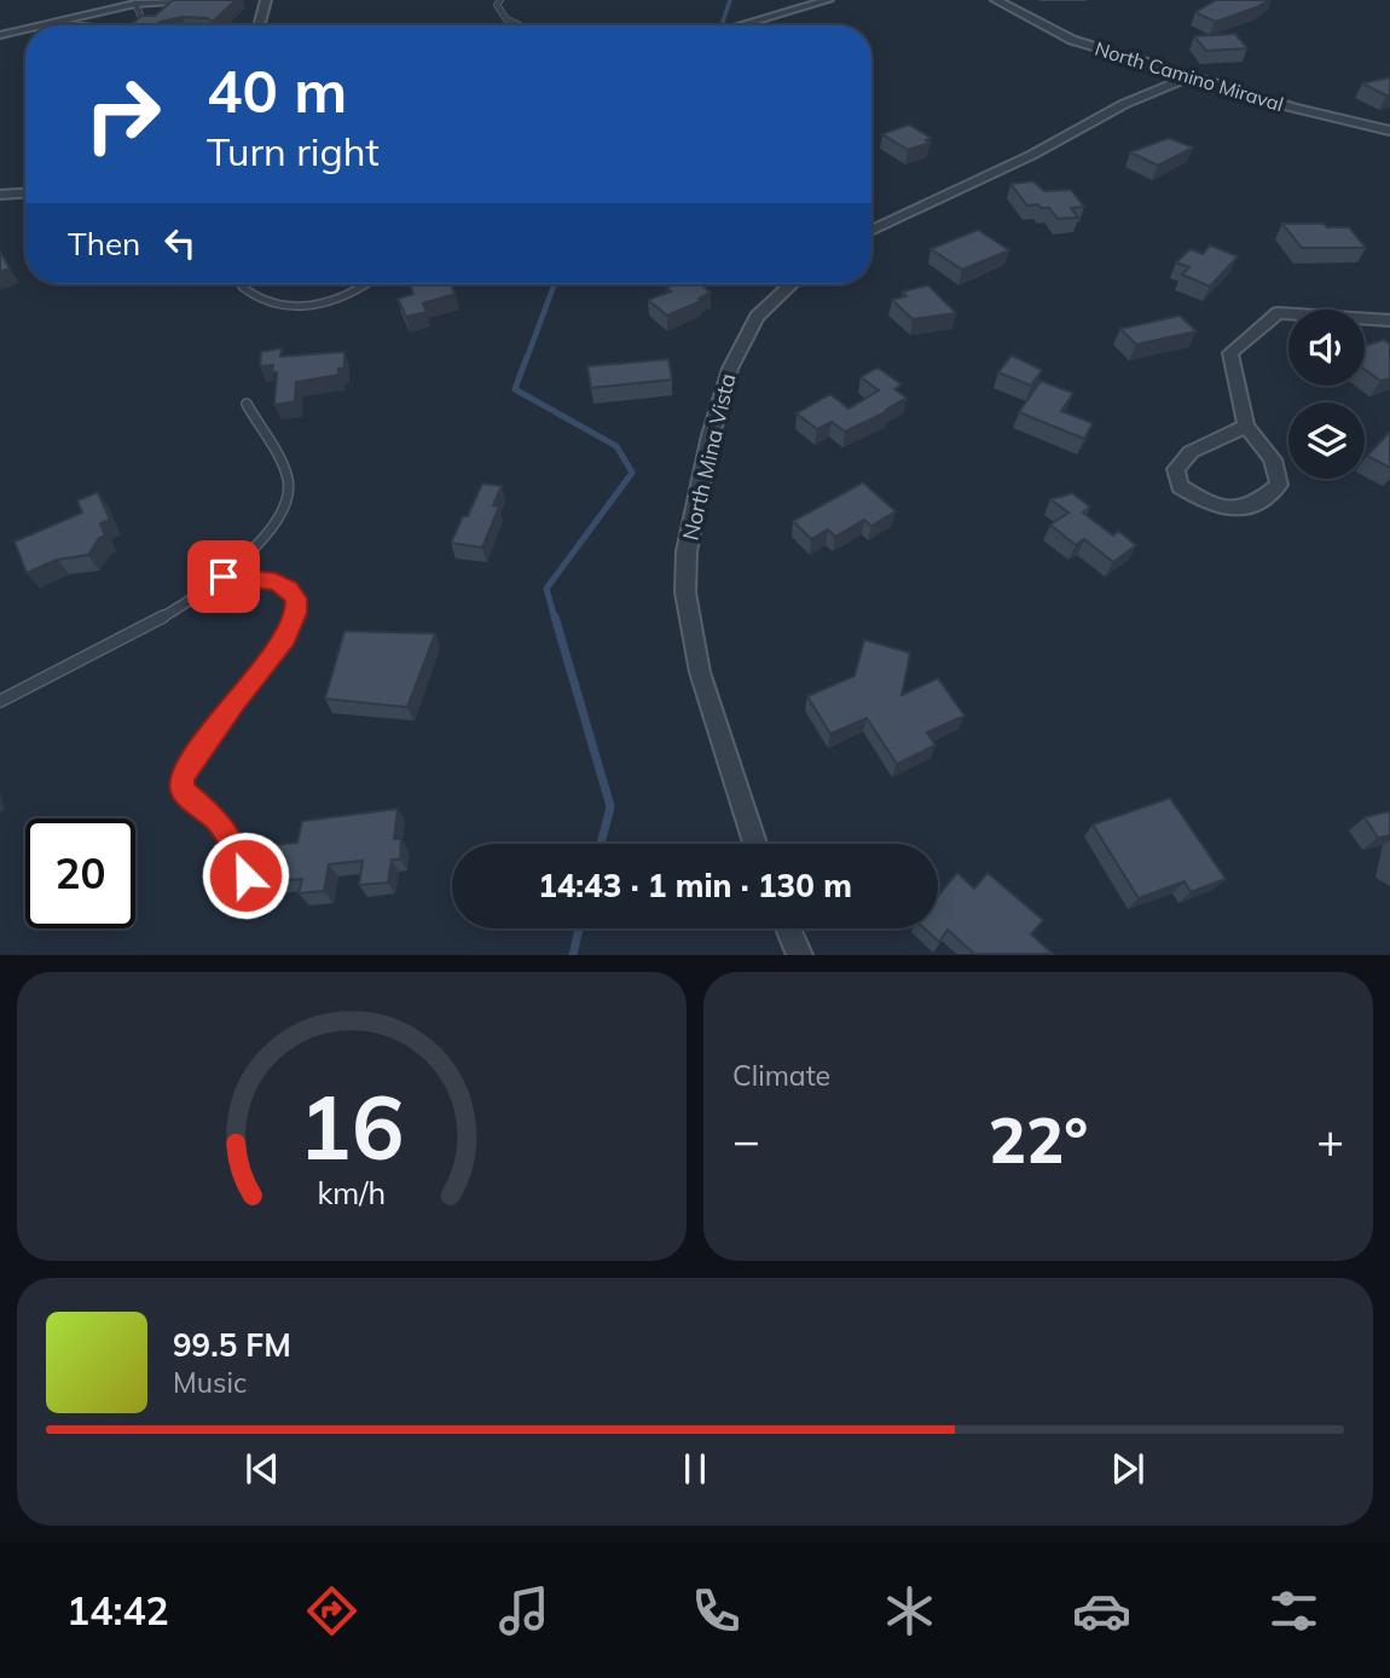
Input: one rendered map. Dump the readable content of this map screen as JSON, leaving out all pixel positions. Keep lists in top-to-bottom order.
{
  "streets": {
    "street": ["North Camino Miraval", "North Mina Vista"]
  },
  "page": {
    "turn": ["40 m", "Turn right"],
    "then": "Then",
    "limit": "20",
    "trip": "14:43 · 1 min · 130 m",
    "tile": "Climate",
    "heat": ["−", "22°", "+"],
    "song": ["99.5 FM", "Music"],
    "tabs": "14:42",
    "gauge": ["16", "km/h"]
  }
}
